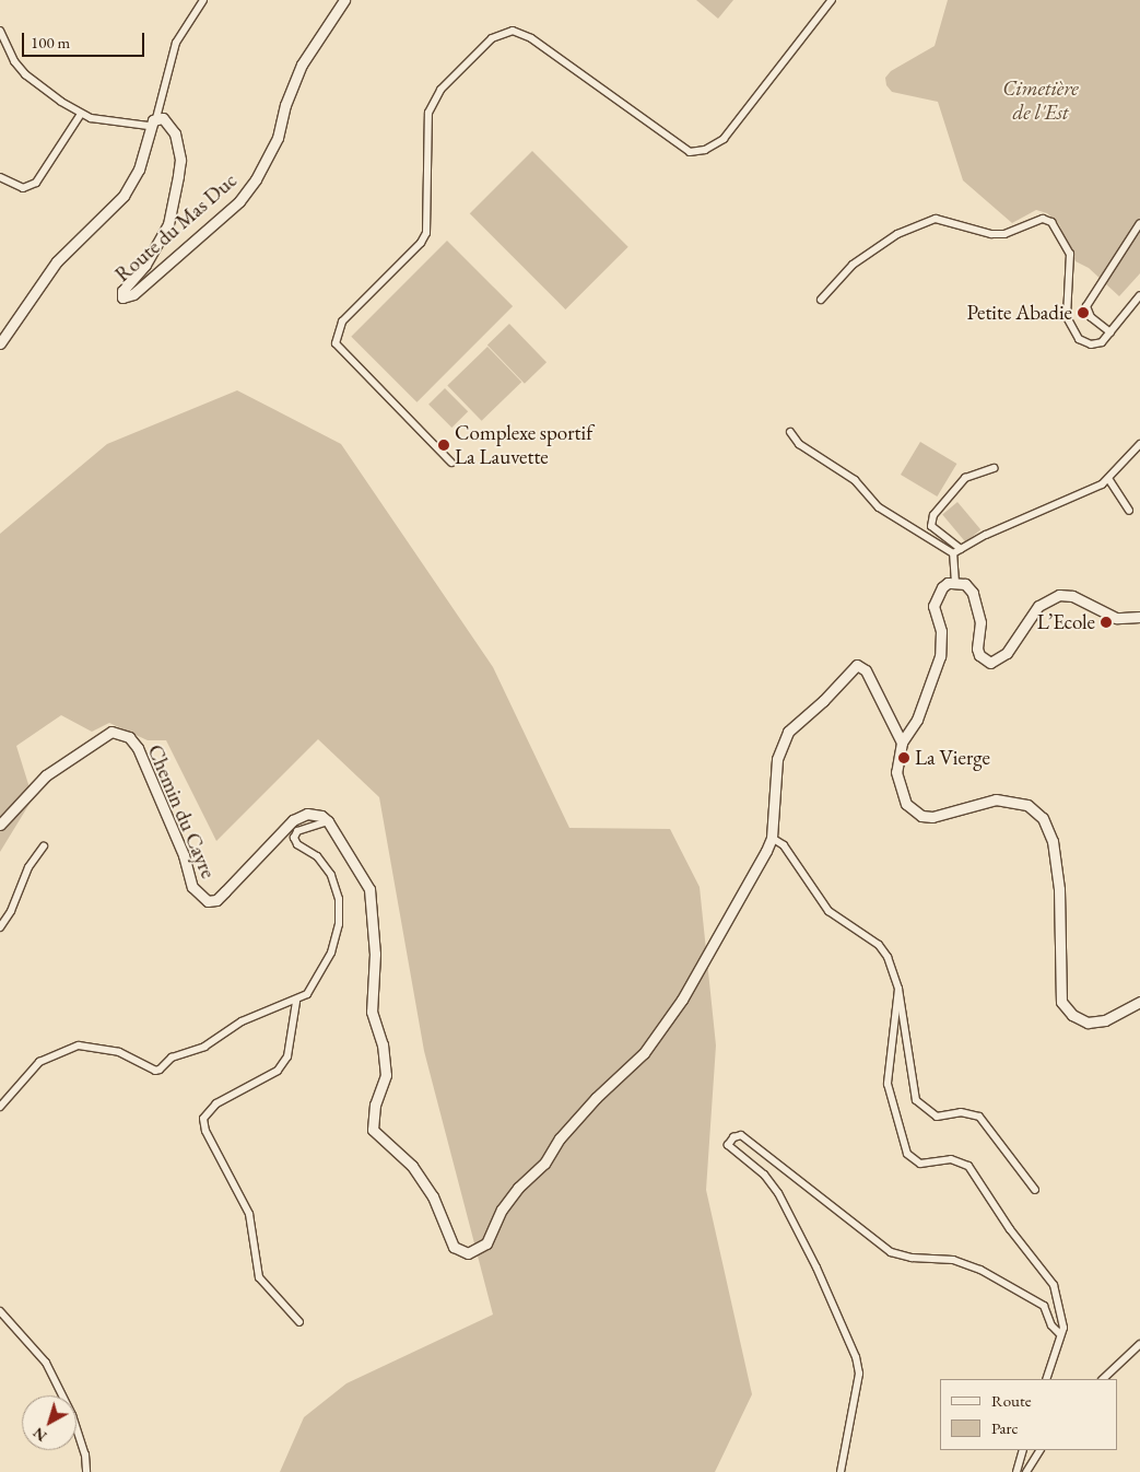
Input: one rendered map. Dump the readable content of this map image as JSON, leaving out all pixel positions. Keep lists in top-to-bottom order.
{
  "streets": {
    "street": ["Route du Mas Duc", "Chemin du Cayre"]
  },
  "parks": ["Cimetière de l'Est"],
  "places": [
    "Petite Abadie",
    "Complexe sportif La Lauvette",
    "L’Ecole",
    "La Vierge"
  ],
  "legend": ["Route", "Parc"],
  "scale_bar": "100 m",
  "north": "bottom left"
}
